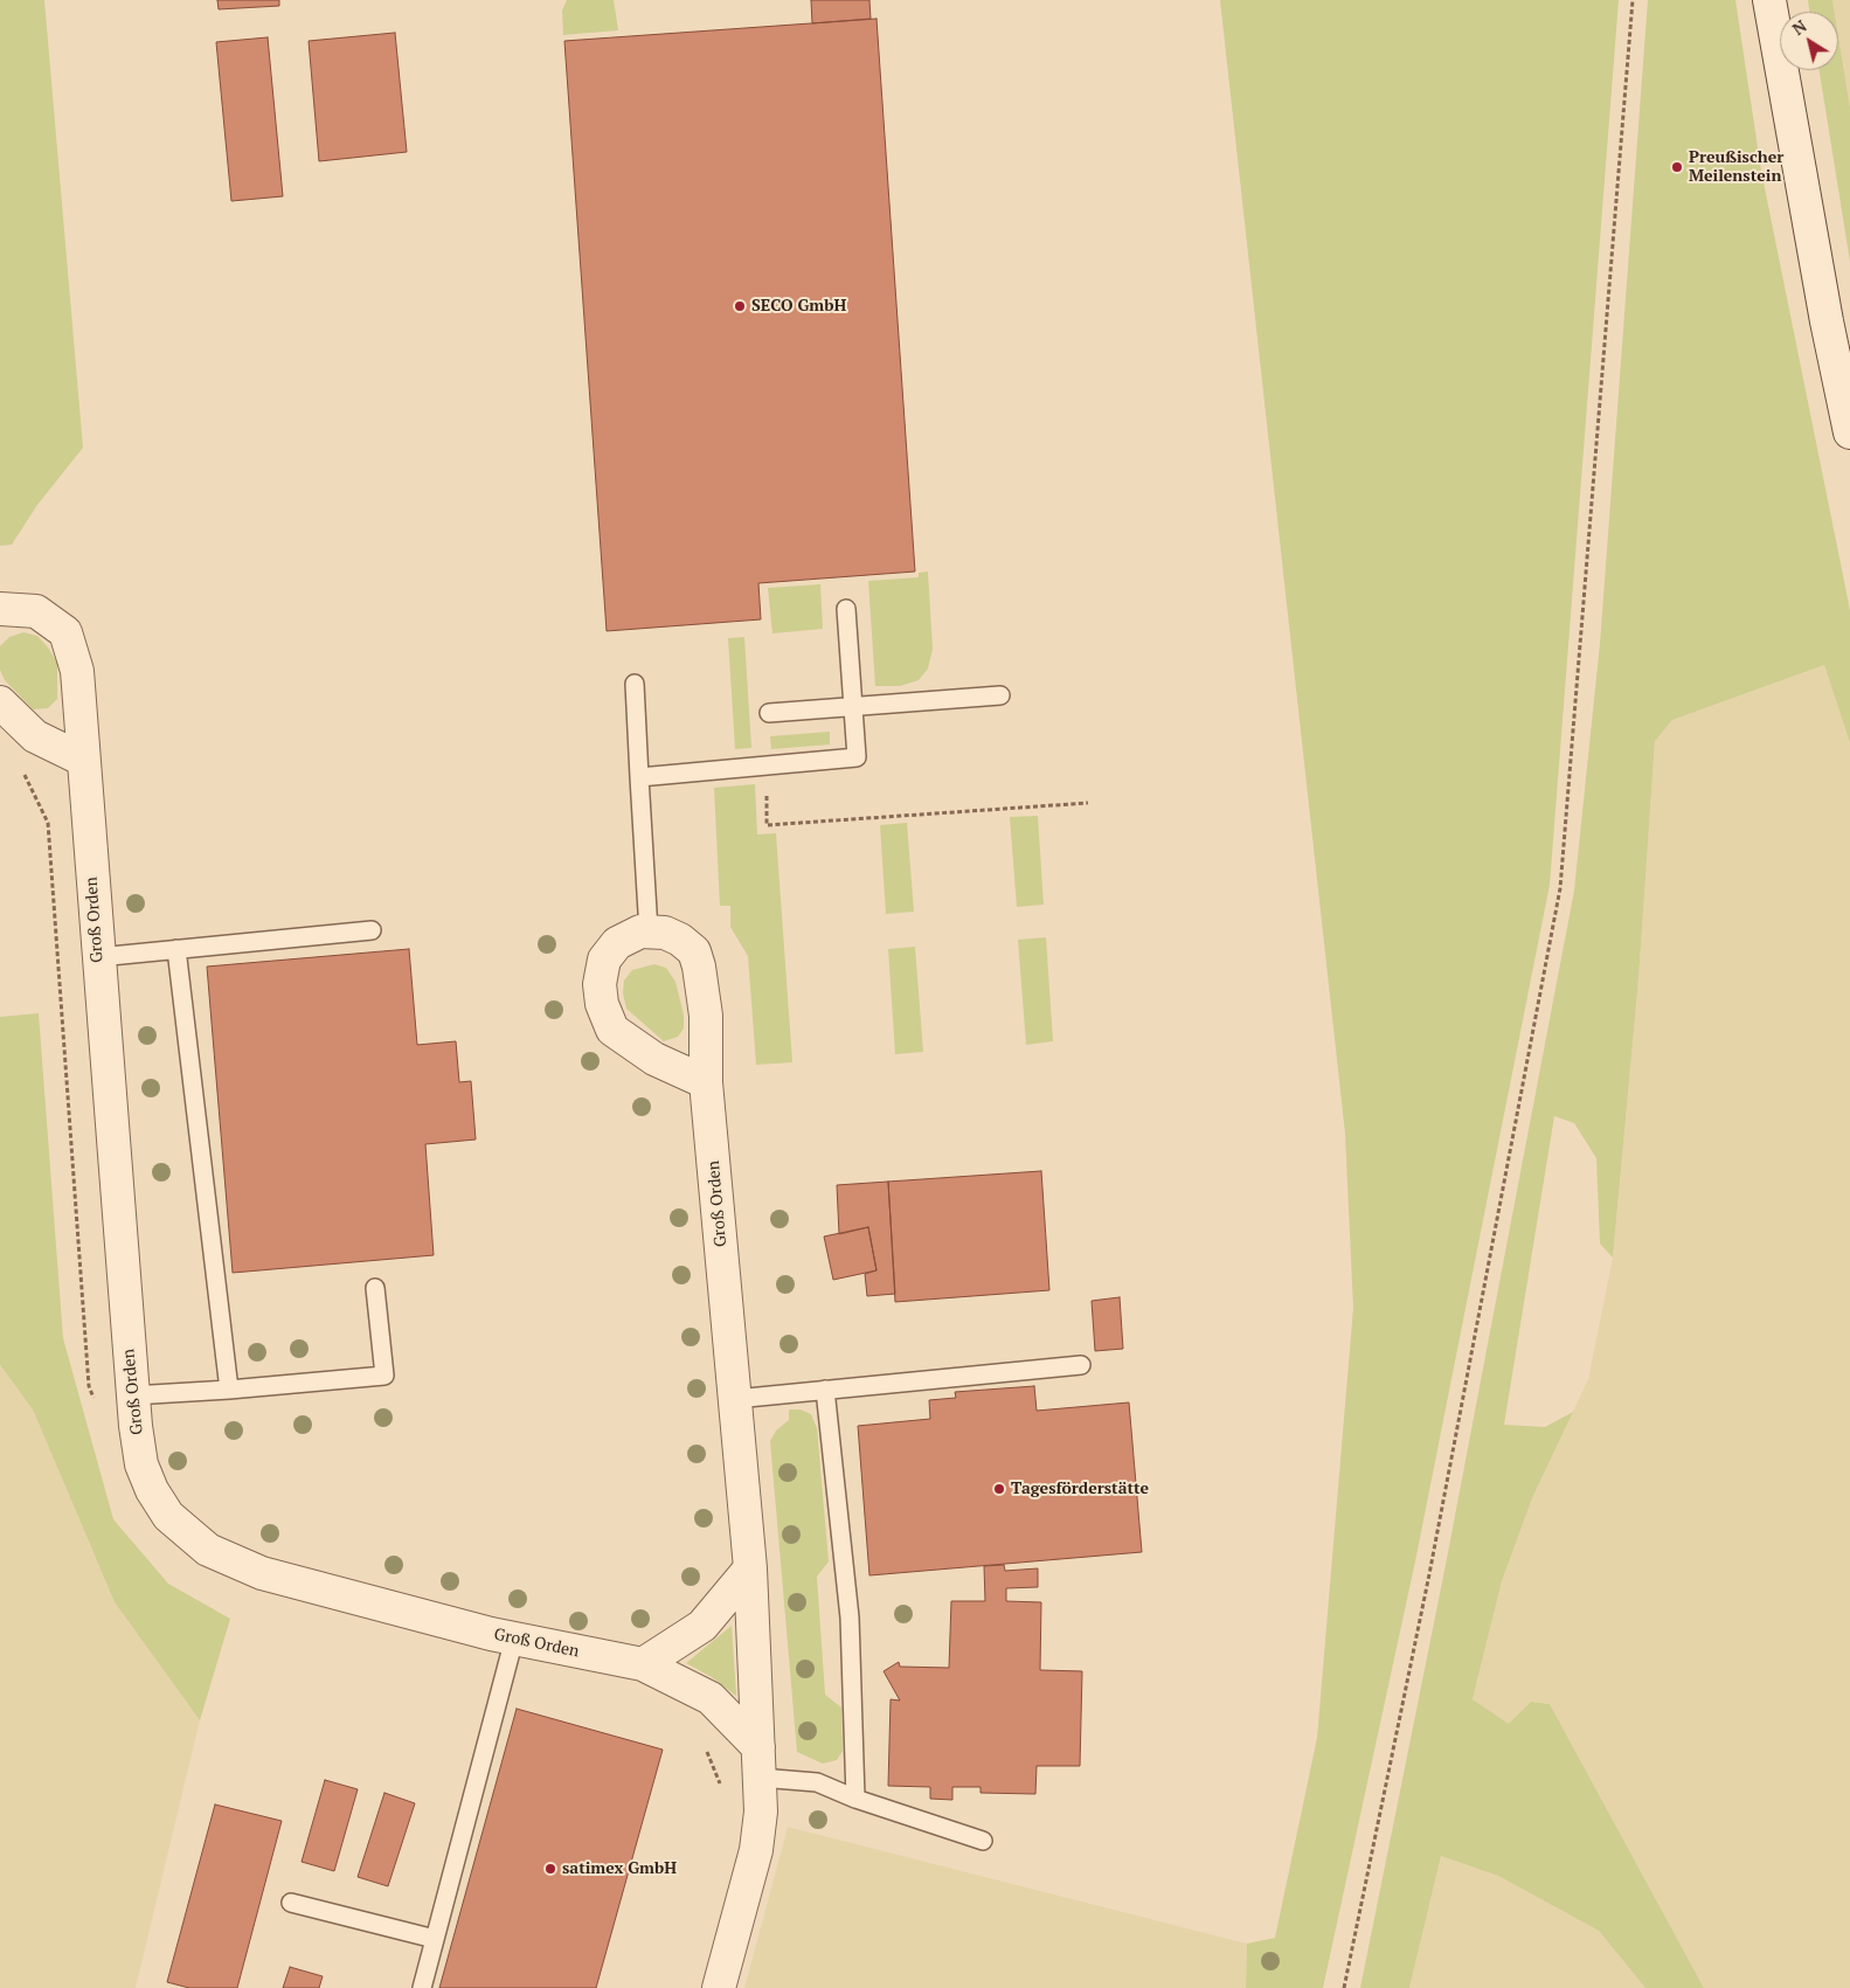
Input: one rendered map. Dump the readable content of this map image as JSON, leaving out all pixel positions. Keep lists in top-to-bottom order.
{
  "streets": {
    "street": ["Groß Orden"]
  },
  "places": [
    "Preußischer Meilenstein",
    "SECO GmbH",
    "Tagesförderstätte",
    "satimex GmbH"
  ],
  "north": "top left"
}
